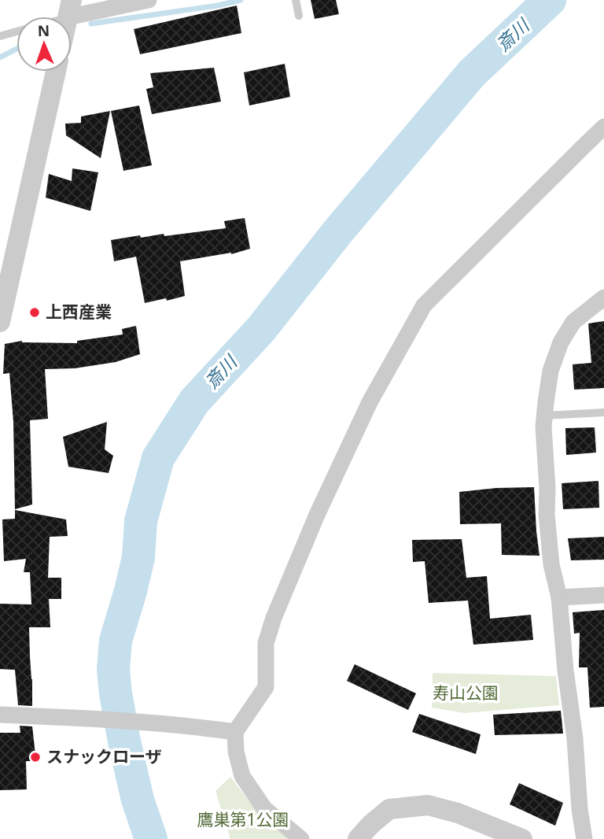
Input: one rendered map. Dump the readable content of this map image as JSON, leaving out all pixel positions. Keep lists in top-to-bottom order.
{
  "water": ["斎川"],
  "parks": ["寿山公園", "鷹巣第1公園"],
  "places": ["上西産業", "スナックローザ"],
  "north": "top"
}
